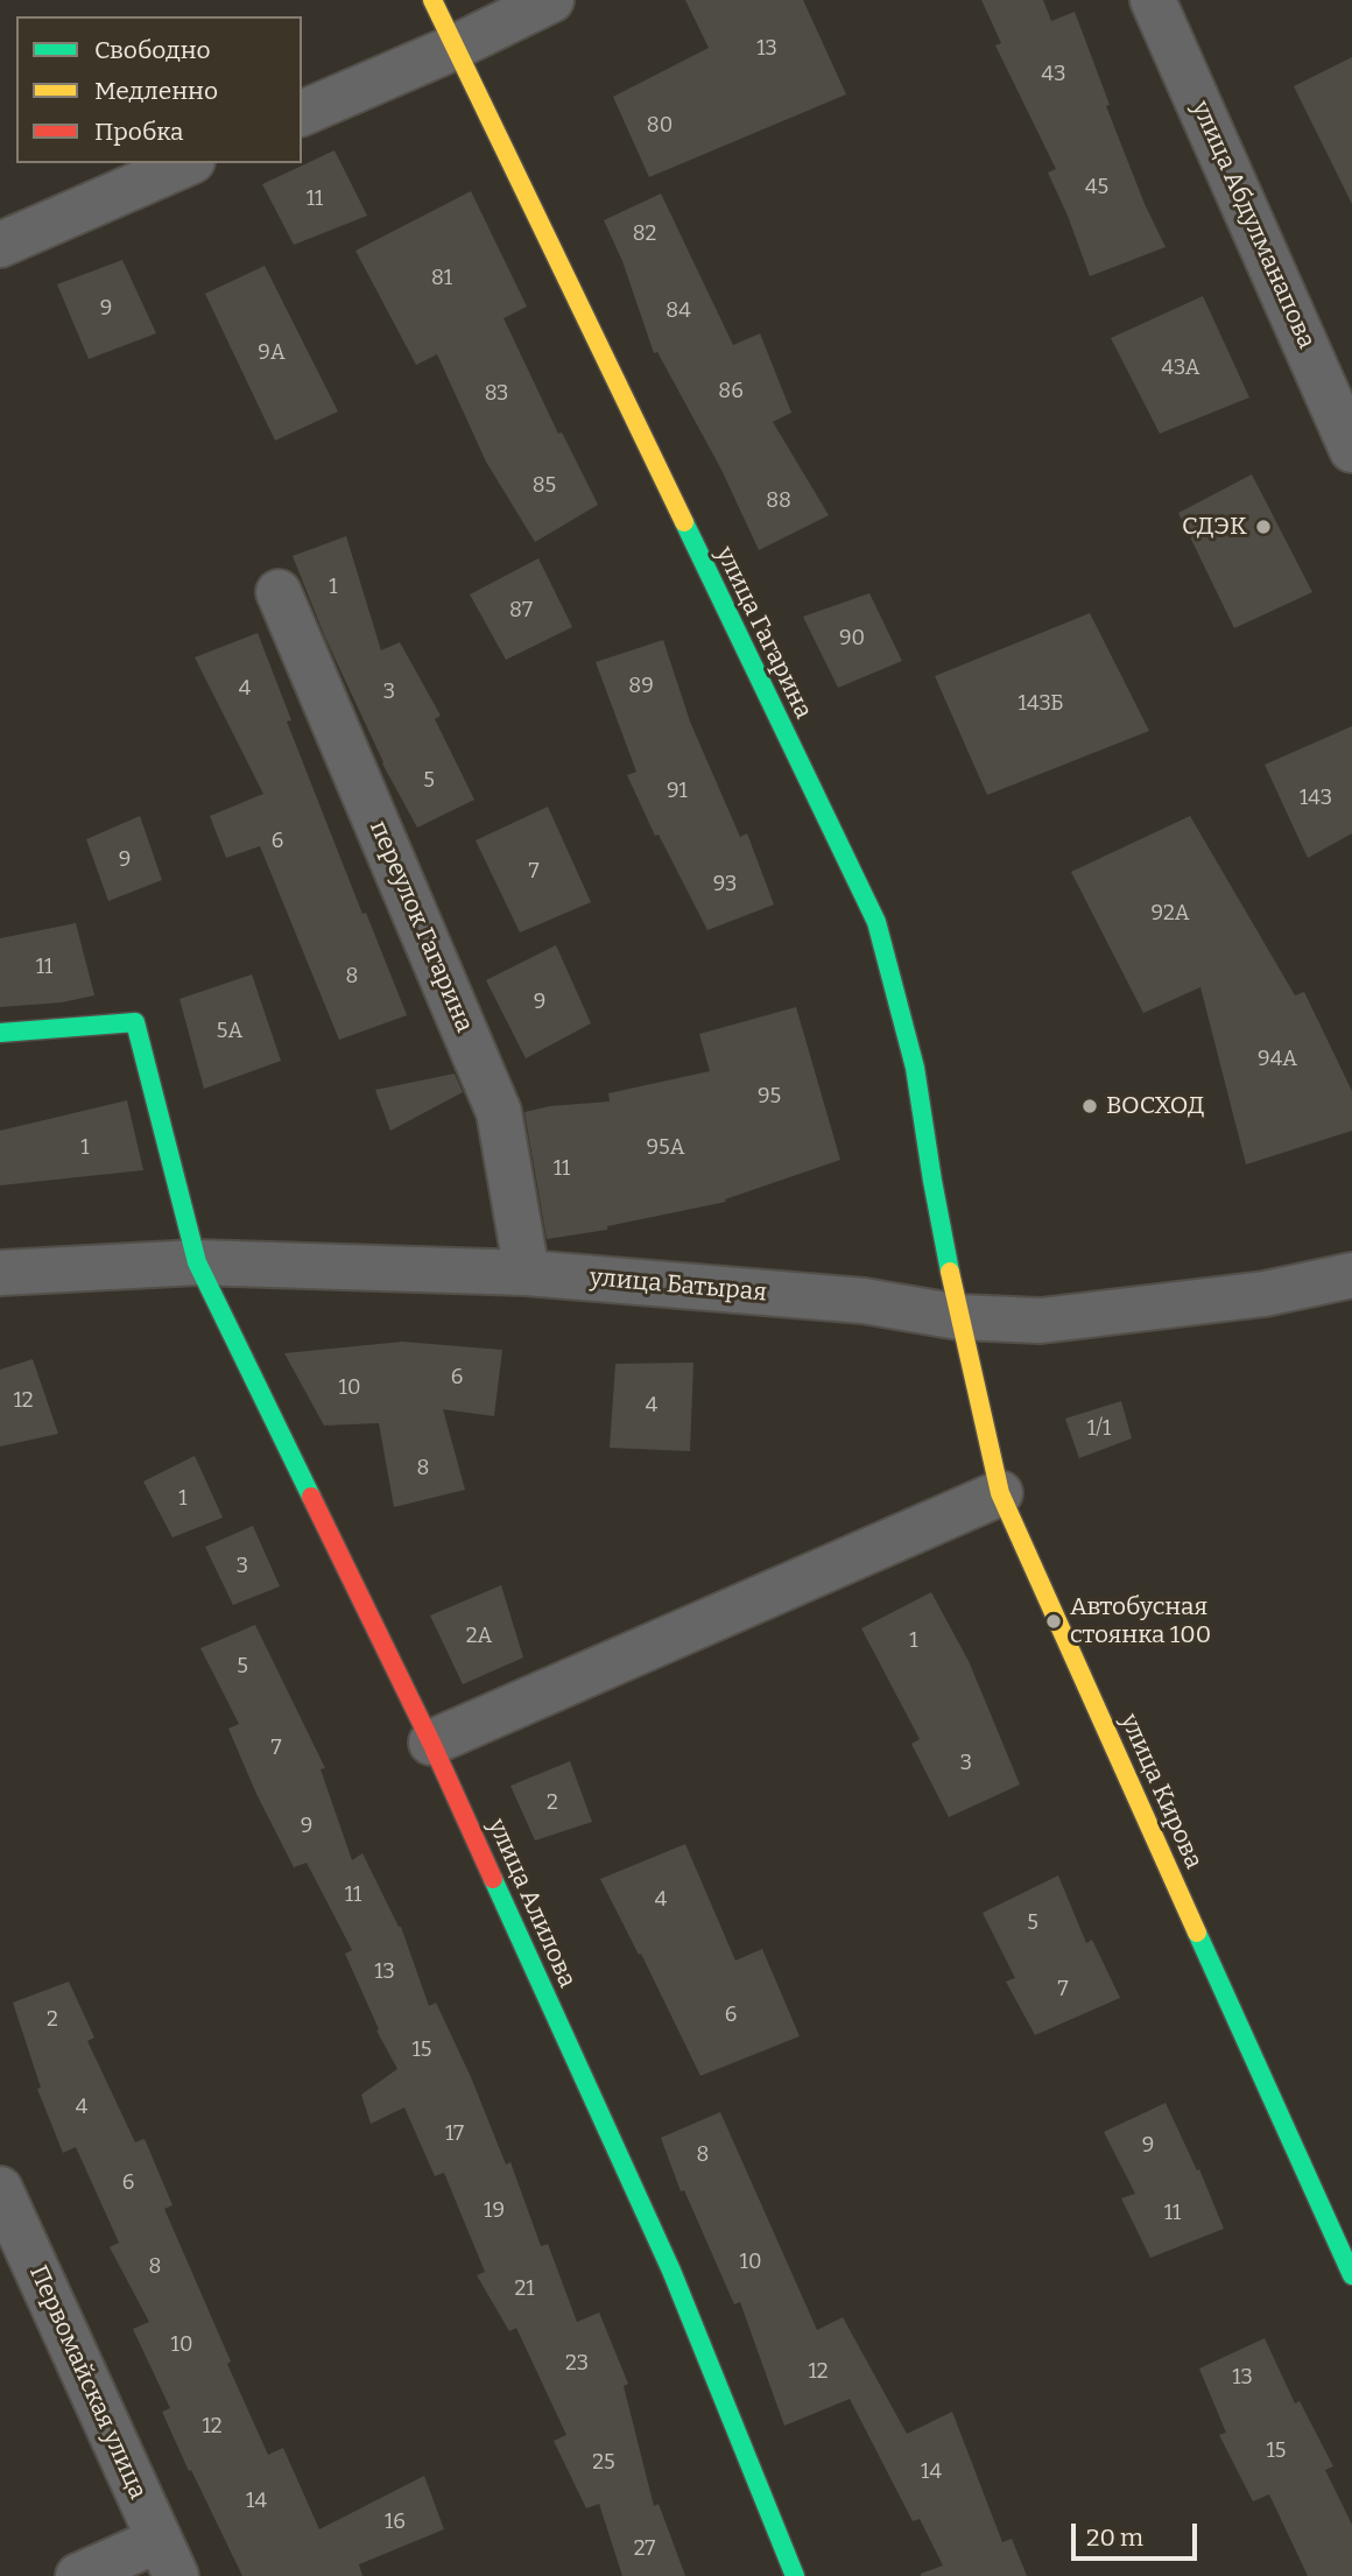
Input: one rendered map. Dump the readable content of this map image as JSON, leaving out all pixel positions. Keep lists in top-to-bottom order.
{
  "streets": {
    "street": [
      "улица Абдулманапова",
      "улица Гагарина",
      "переулок Гагарина",
      "улица Батырая",
      "улица Кирова",
      "улица Алилова",
      "Первомайская улица"
    ]
  },
  "crossings": [
    ["улица Гагарина", "улица Батырая"],
    ["улица Гагарина", "улица Кирова"],
    ["переулок Гагарина", "улица Батырая"],
    ["улица Батырая", "улица Кирова"],
    ["улица Батырая", "улица Алилова"]
  ],
  "places": ["СДЭК", "ВОСХОД", "Автобусная стоянка 100"],
  "house_numbers": [
    "13",
    "43",
    "80",
    "45",
    "11",
    "82",
    "81",
    "9",
    "84",
    "9А",
    "43А",
    "86",
    "83",
    "85",
    "88",
    "1",
    "87",
    "90",
    "89",
    "4",
    "3",
    "143Б",
    "5",
    "91",
    "143",
    "6",
    "9",
    "7",
    "93",
    "92А",
    "11",
    "8",
    "9",
    "5А",
    "94А",
    "95",
    "1",
    "95А",
    "11",
    "6",
    "10",
    "12",
    "4",
    "1/1",
    "8",
    "1",
    "3",
    "2А",
    "1",
    "5",
    "7",
    "3",
    "2",
    "9",
    "11",
    "4",
    "5",
    "13",
    "7",
    "6",
    "2",
    "15",
    "4",
    "17",
    "9",
    "8",
    "6",
    "19",
    "11",
    "10",
    "8",
    "21",
    "10",
    "23",
    "12",
    "13",
    "12",
    "15",
    "25",
    "14",
    "14",
    "16",
    "27"
  ],
  "legend": ["Свободно", "Медленно", "Пробка"],
  "scale_bar": "20 m"
}
